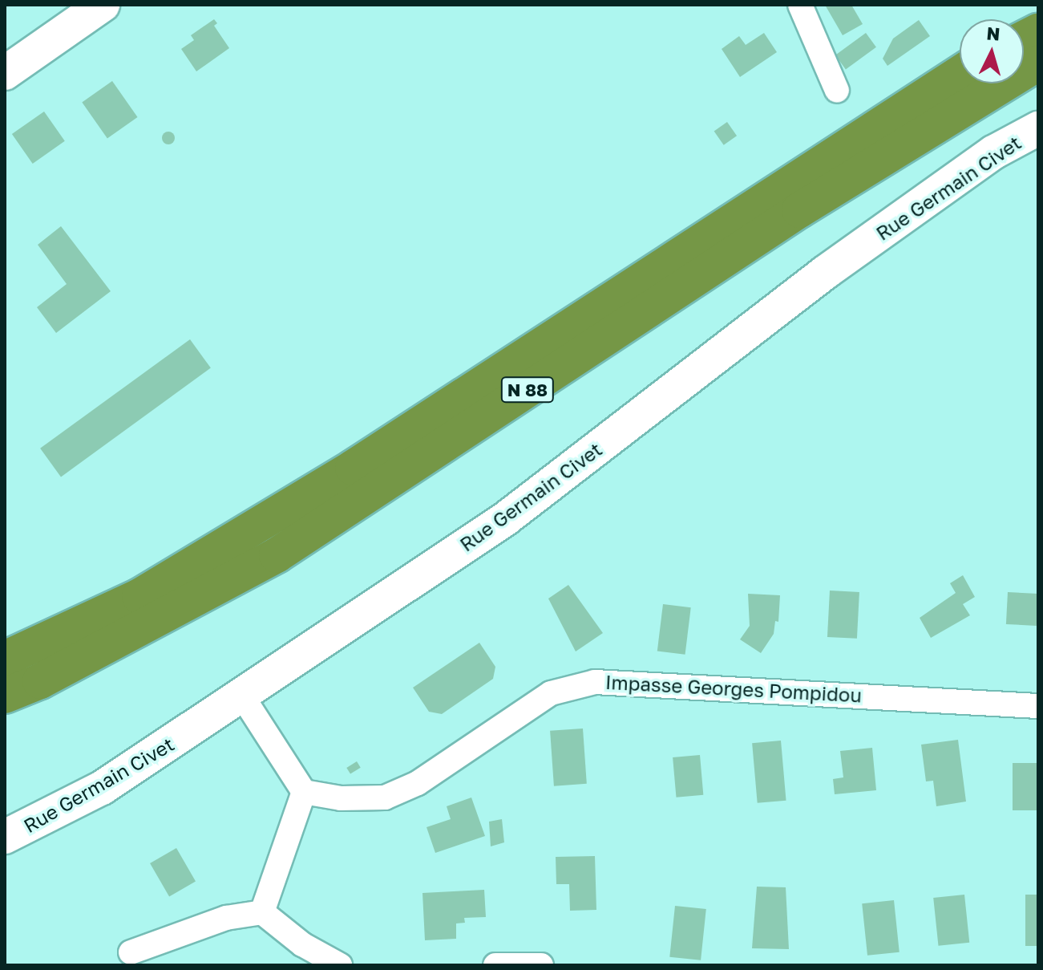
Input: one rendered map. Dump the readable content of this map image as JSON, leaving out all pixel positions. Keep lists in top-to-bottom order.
{
  "streets": {
    "highway": ["N 88"],
    "street": ["Rue Germain Civet", "Impasse Georges Pompidou"]
  },
  "north": "top"
}
